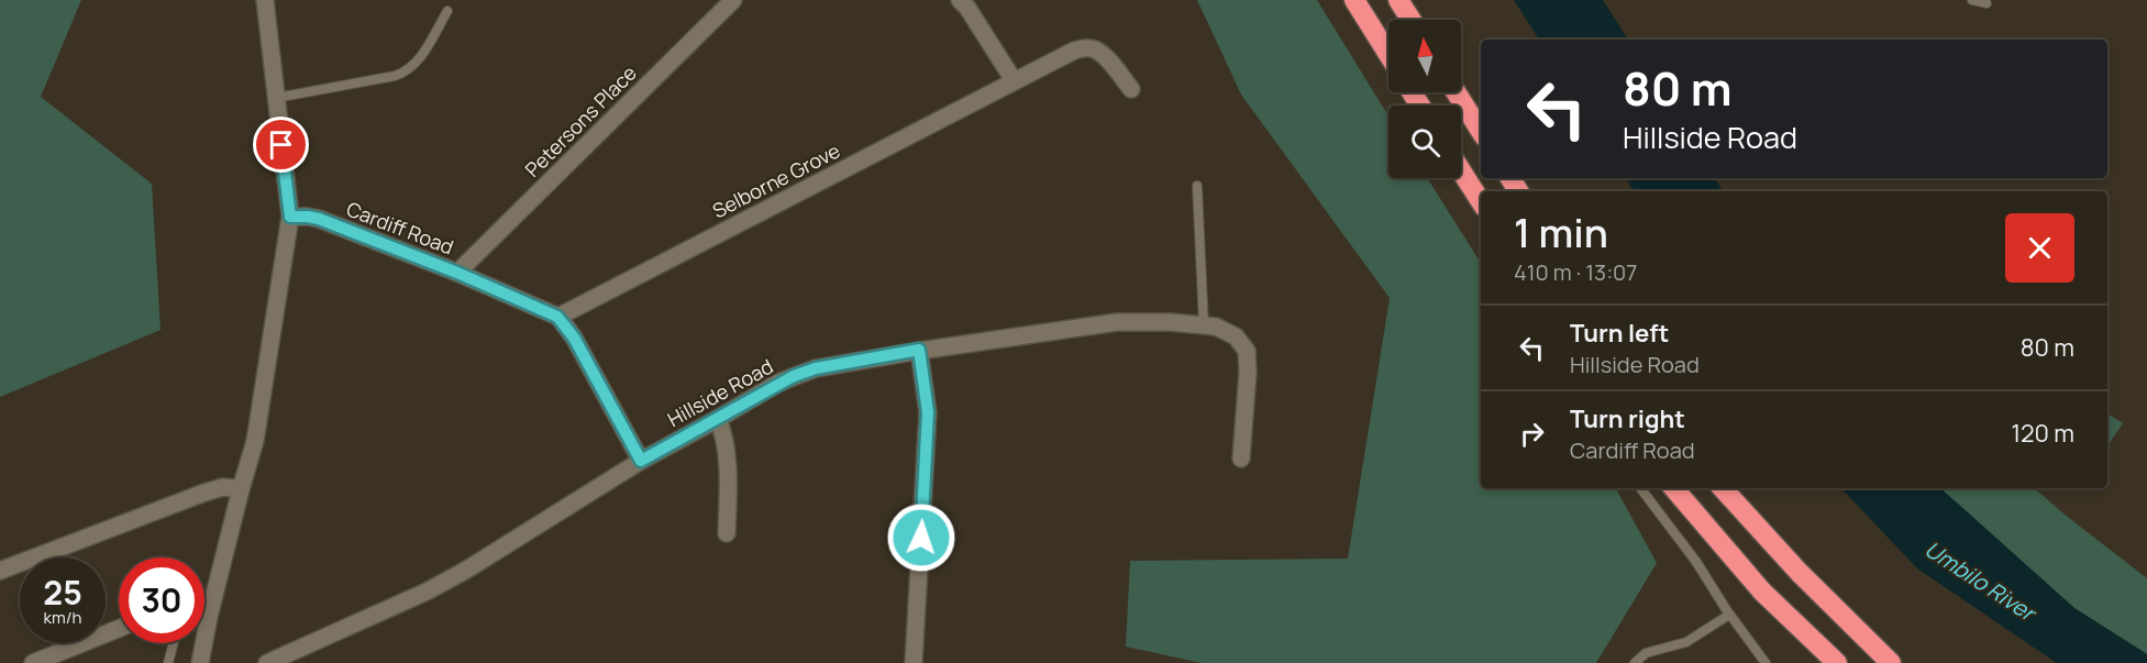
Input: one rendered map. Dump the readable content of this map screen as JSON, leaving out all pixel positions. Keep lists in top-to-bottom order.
{
  "streets": {
    "street": [
      "Petersons Place",
      "Selborne Grove",
      "Cardiff Road",
      "Hillside Road"
    ]
  },
  "crossings": [
    ["Petersons Place", "Cardiff Road"],
    ["Selborne Grove", "Cardiff Road"],
    ["Cardiff Road", "Hillside Road"]
  ],
  "water": ["Umbilo River"],
  "north": "top",
  "page": {
    "turn": ["80 m", "Hillside Road"],
    "heading": ["1 min", "410 m · 13:07"],
    "list": [
      {
        "name": "Turn left",
        "note": "Hillside Road",
        "value": "80 m"
      },
      {
        "name": "Turn right",
        "note": "Cardiff Road",
        "value": "120 m"
      }
    ],
    "speed": "25 km/h",
    "limit": "30"
  }
}
